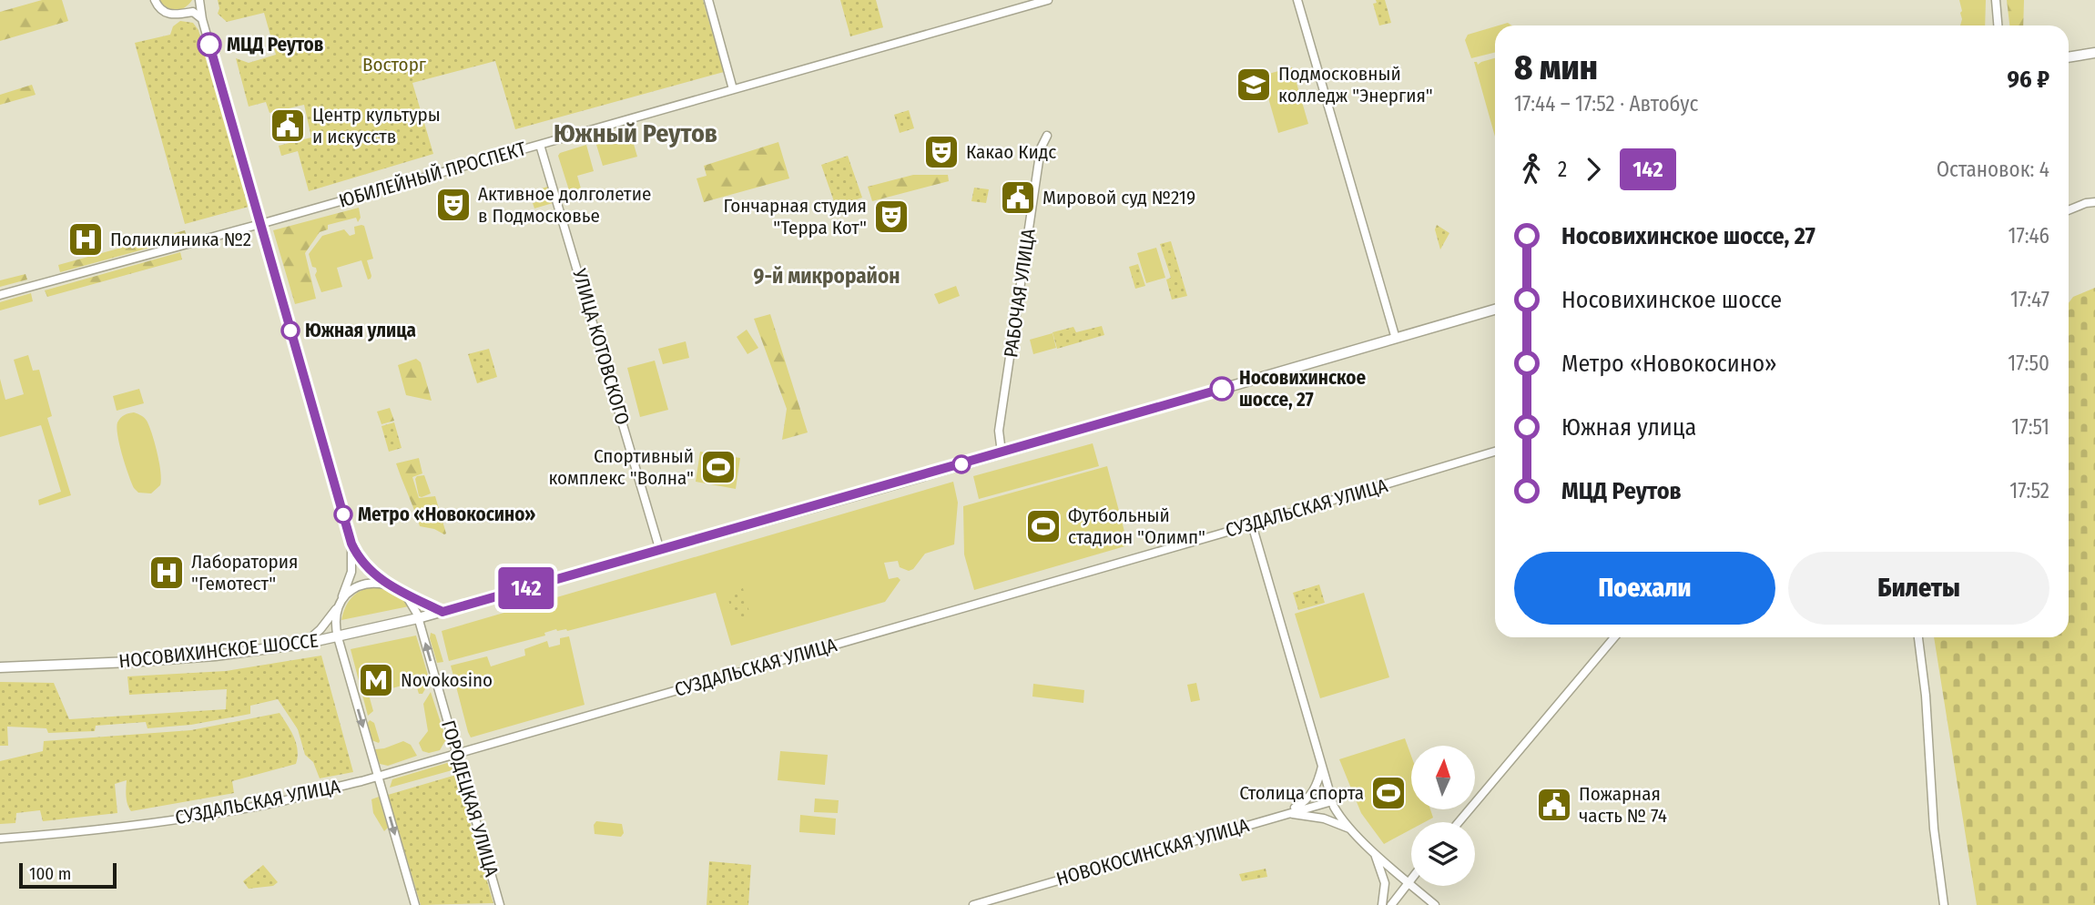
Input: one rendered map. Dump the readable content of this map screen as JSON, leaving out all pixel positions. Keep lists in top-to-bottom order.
{
  "streets": {
    "main road": ["НОСОВИХИНСКОЕ ШОССЕ"],
    "street": [
      "ЮБИЛЕЙНЫЙ ПРОСПЕКТ",
      "РАБОЧАЯ УЛИЦА",
      "УЛИЦА КОТОВСКОГО",
      "СУЗДАЛЬСКАЯ УЛИЦА",
      "ГОРОДЕЦКАЯ УЛИЦА",
      "НОВОКОСИНСКАЯ УЛИЦА"
    ]
  },
  "crossings": [
    ["ЮБИЛЕЙНЫЙ ПРОСПЕКТ", "УЛИЦА КОТОВСКОГО"],
    ["РАБОЧАЯ УЛИЦА", "НОСОВИХИНСКОЕ ШОССЕ"],
    ["УЛИЦА КОТОВСКОГО", "НОСОВИХИНСКОЕ ШОССЕ"],
    ["СУЗДАЛЬСКАЯ УЛИЦА", "ГОРОДЕЦКАЯ УЛИЦА"],
    ["НОСОВИХИНСКОЕ ШОССЕ", "ГОРОДЕЦКАЯ УЛИЦА"]
  ],
  "one_way": ["ГОРОДЕЦКАЯ УЛИЦА"],
  "districts": ["Южный Реутов", "9-й микрорайон"],
  "parks": ["Восторг"],
  "places": {
    "other": [
      "МЦД Реутов",
      "Южная улица",
      "Носовихинское шоссе, 27",
      "Метро «Новокосино»"
    ],
    "school or university": ["Подмосковный колледж \"Энергия\""],
    "public building": ["Центр культуры и искусств", "Мировой суд №219", "Пожарная часть № 74"],
    "theatre": ["Какао Кидс", "Активное долголетие в Подмосковье", "Гончарная студия \"Терра Кот\""],
    "hospital": ["Поликлиника №2", "Лаборатория \"Гемотест\""],
    "sports": ["Спортивный комплекс \"Волна\"", "Футбольный стадион \"Олимп\"", "Столица спорта"],
    "metro station": ["Novokosino"]
  },
  "lines": ["bus line 142"],
  "scale_bar": "100 m",
  "north": "top",
  "page": {
    "on_map": "142",
    "heading": ["8 мин", "17:44 – 17:52 · Автобус", "96 ₽"],
    "legs": ["2", "142", "Остановок: 4"],
    "list": [
      {
        "name": "Носовихинское шоссе, 27",
        "value": "17:46"
      },
      {
        "name": "Носовихинское шоссе",
        "value": "17:47"
      },
      {
        "name": "Метро «Новокосино»",
        "value": "17:50"
      },
      {
        "name": "Южная улица",
        "value": "17:51"
      },
      {
        "name": "МЦД Реутов",
        "value": "17:52"
      }
    ],
    "buttons": ["Поехали", "Билеты"],
    "scale": "100 m"
  }
}
